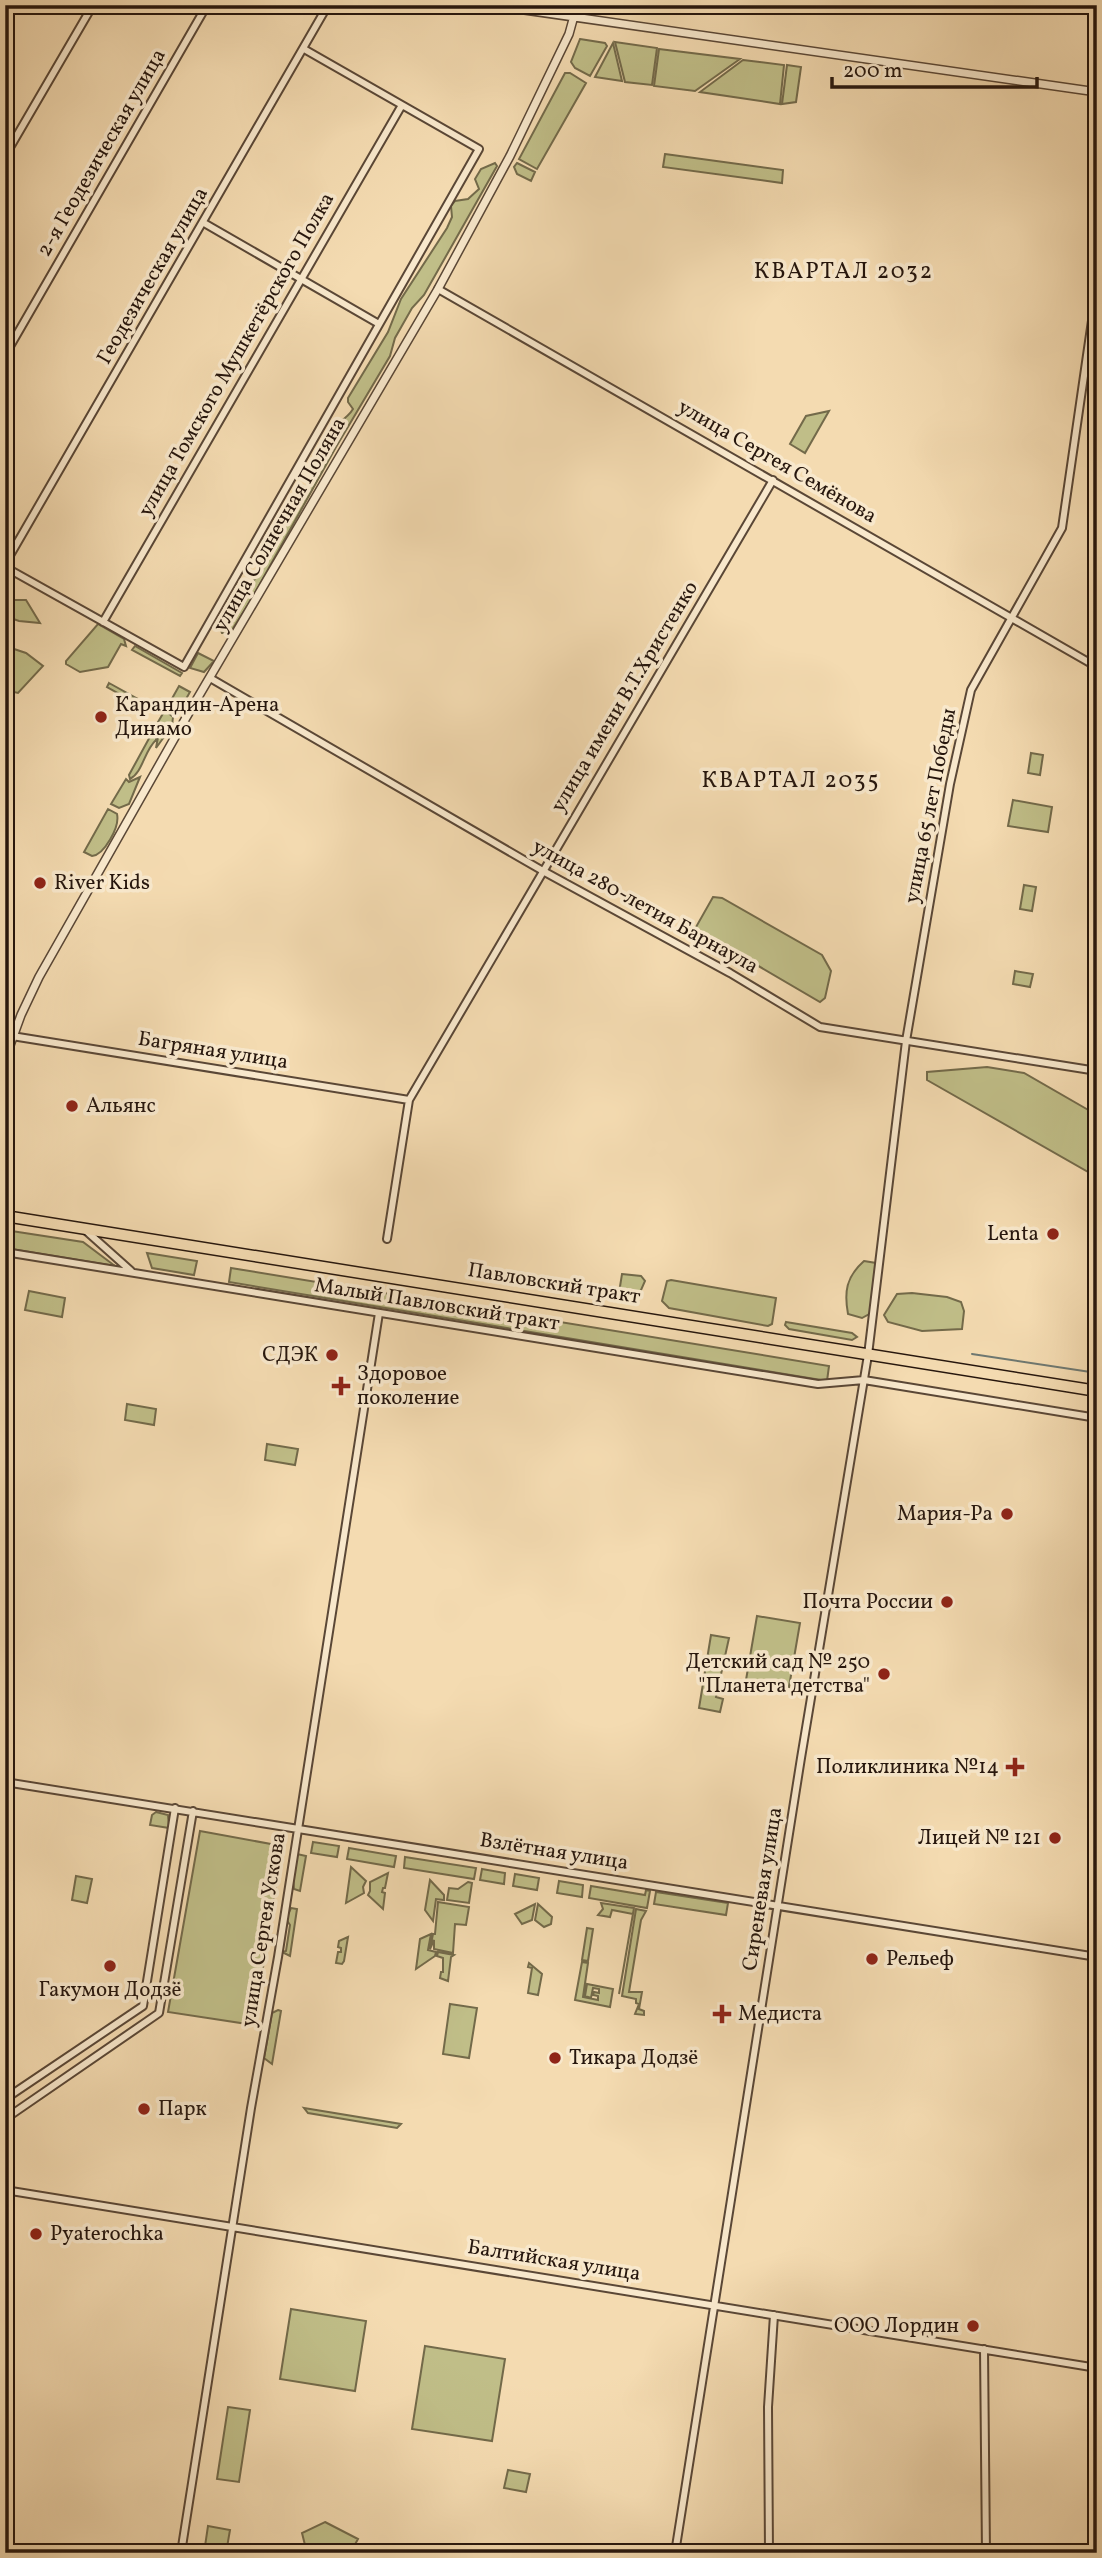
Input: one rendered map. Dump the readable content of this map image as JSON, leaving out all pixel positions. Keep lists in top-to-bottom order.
{
  "streets": {
    "main road": ["Павловский тракт"],
    "street": [
      "2-я Геодезическая улица",
      "Геодезическая улица",
      "улица Томского Мушкетёрского Полка",
      "улица Сергея Семёнова",
      "улица Солнечная Поляна",
      "улица имени В.Т.Христенко",
      "улица 65 лет Победы",
      "улица 280-летия Барнаула",
      "Багряная улица",
      "Малый Павловский тракт",
      "Взлётная улица",
      "Сиреневая улица",
      "улица Сергея Ускова",
      "Балтийская улица"
    ]
  },
  "crossings": [
    ["улица Сергея Семёнова", "улица Солнечная Поляна"],
    ["улица Сергея Семёнова", "улица имени В.Т.Христенко"],
    ["улица Сергея Семёнова", "улица 65 лет Победы"],
    ["улица Солнечная Поляна", "улица 280-летия Барнаула"],
    ["улица Солнечная Поляна", "Багряная улица"],
    ["улица имени В.Т.Христенко", "улица 280-летия Барнаула"],
    ["улица имени В.Т.Христенко", "Багряная улица"],
    ["улица 65 лет Победы", "улица 280-летия Барнаула"],
    ["улица 65 лет Победы", "Павловский тракт"],
    ["улица 65 лет Победы", "Сиреневая улица"],
    ["Павловский тракт", "Сиреневая улица"],
    ["Малый Павловский тракт", "Сиреневая улица"],
    ["Малый Павловский тракт", "улица Сергея Ускова"],
    ["Взлётная улица", "Сиреневая улица"],
    ["Взлётная улица", "улица Сергея Ускова"],
    ["Сиреневая улица", "Балтийская улица"],
    ["улица Сергея Ускова", "Балтийская улица"]
  ],
  "districts": ["КВАРТАЛ 2032", "КВАРТАЛ 2035"],
  "places": {
    "other": [
      "Карандин-Арена Динамо",
      "River Kids",
      "Альянс",
      "Lenta",
      "СДЭК",
      "Мария-Ра",
      "Почта России",
      "Детский сад № 250 \"Планета детства\"",
      "Лицей № 121",
      "Рельеф",
      "Гакумон Додзё",
      "Тикара Додзё",
      "Парк",
      "Pyaterochka",
      "ООО Лордин"
    ],
    "health": ["Здоровое поколение", "Поликлиника №14", "Медиста"]
  },
  "scale_bar": "200 m"
}
